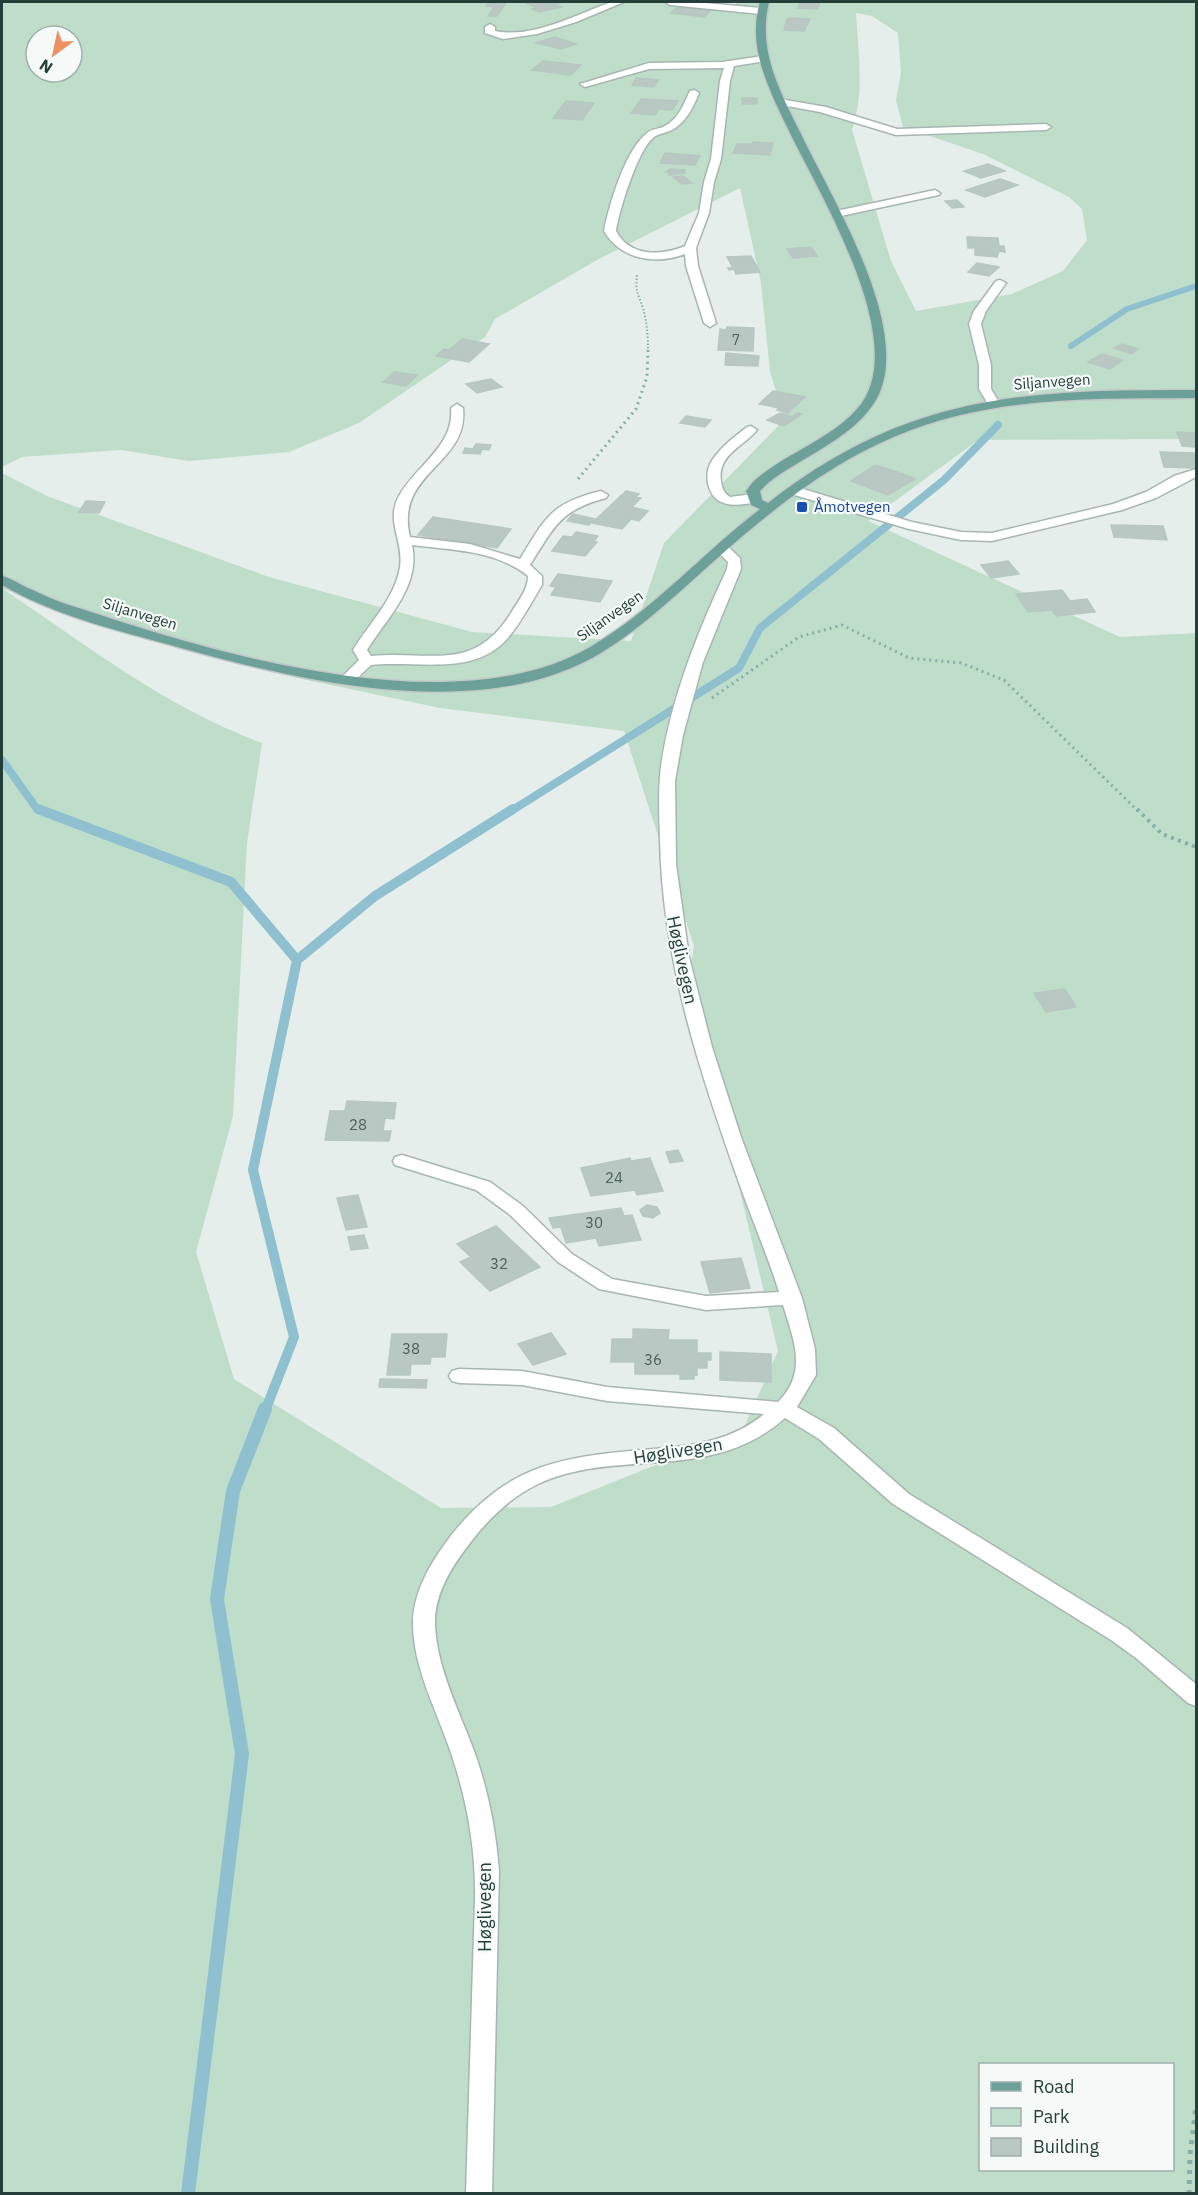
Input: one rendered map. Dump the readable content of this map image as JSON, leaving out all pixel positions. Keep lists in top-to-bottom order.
{
  "streets": {
    "main road": ["Siljanvegen"],
    "street": ["Høglivegen"]
  },
  "crossings": [
    ["Siljanvegen", "Høglivegen"]
  ],
  "places": {
    "transit": ["Åmotvegen"]
  },
  "house_numbers": [
    "7",
    "28",
    "24",
    "30",
    "32",
    "38",
    "36"
  ],
  "legend": ["Road", "Park", "Building"],
  "north": "bottom left"
}
